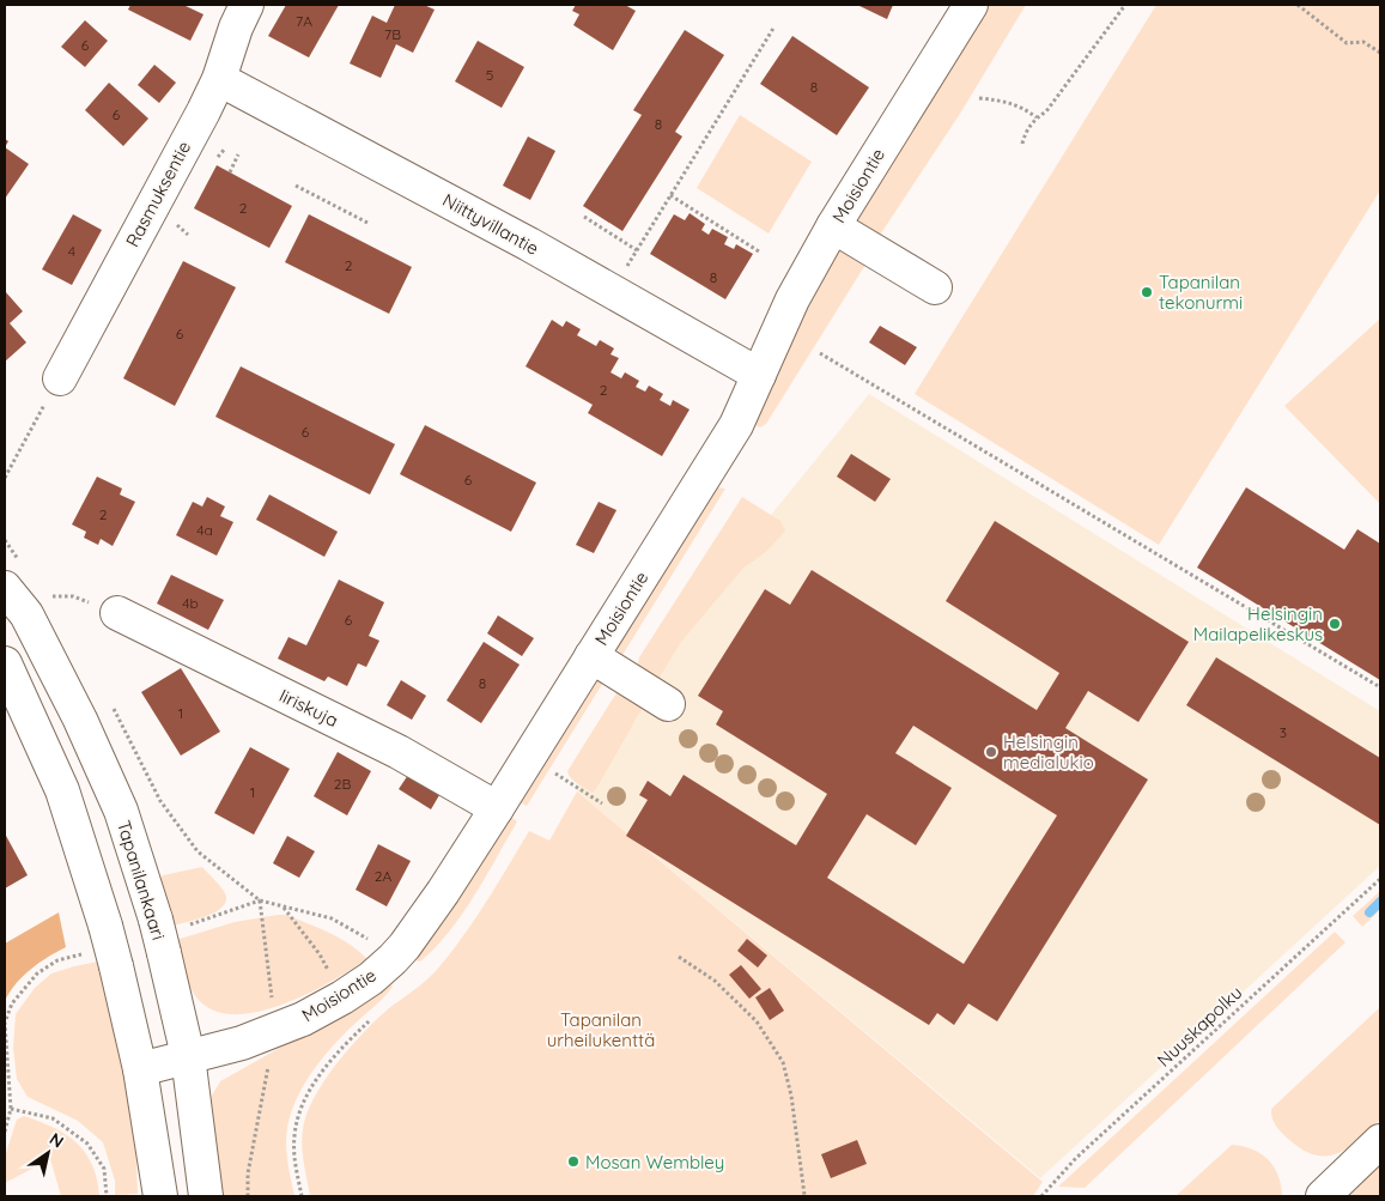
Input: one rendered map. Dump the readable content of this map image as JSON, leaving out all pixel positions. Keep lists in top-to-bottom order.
{
  "streets": {
    "street": [
      "Moisiontie",
      "Rasmuksentie",
      "Niittyvillantie",
      "Iiriskuja",
      "Tapanilankaari"
    ],
    "path": ["Nuuskapolku"]
  },
  "crossings": [
    ["Moisiontie", "Niittyvillantie"],
    ["Moisiontie", "Iiriskuja"],
    ["Moisiontie", "Tapanilankaari"],
    ["Rasmuksentie", "Niittyvillantie"]
  ],
  "parks": ["Tapanilan urheilukenttä"],
  "places": [
    "Tapanilan tekonurmi",
    "Helsingin Mailapelikeskus",
    "Helsingin medialukio",
    "Mosan Wembley"
  ],
  "house_numbers": [
    "7A",
    "7B",
    "6",
    "5",
    "8",
    "6",
    "8",
    "2",
    "4",
    "2",
    "8",
    "6",
    "2",
    "6",
    "6",
    "2",
    "4a",
    "4b",
    "6",
    "8",
    "1",
    "3",
    "2B",
    "1",
    "2A"
  ],
  "north": "top right"
}
